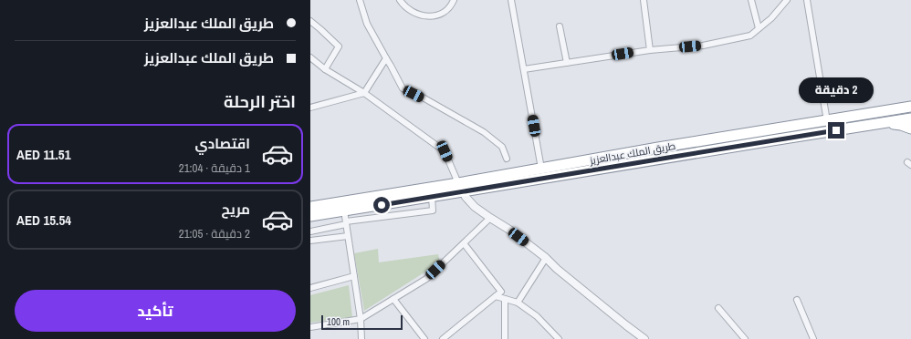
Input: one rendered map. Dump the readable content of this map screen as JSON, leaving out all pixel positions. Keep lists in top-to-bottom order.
{
  "streets": {
    "highway": ["طريق الملك عبدالعزيز"]
  },
  "scale_bar": "100 m",
  "page": {
    "banner": ["طريق الملك عبدالعزيز", "طريق الملك عبدالعزيز"],
    "bubble": "2 دقيقة",
    "heading": "اختر الرحلة",
    "list": [
      {
        "name": "اقتصادي",
        "note": "1 دقيقة · 21:04",
        "value": "AED 11.51"
      },
      {
        "name": "مريح",
        "note": "2 دقيقة · 21:05",
        "value": "AED 15.54"
      }
    ],
    "buttons": "تأكيد",
    "scale": "100 m"
  }
}
